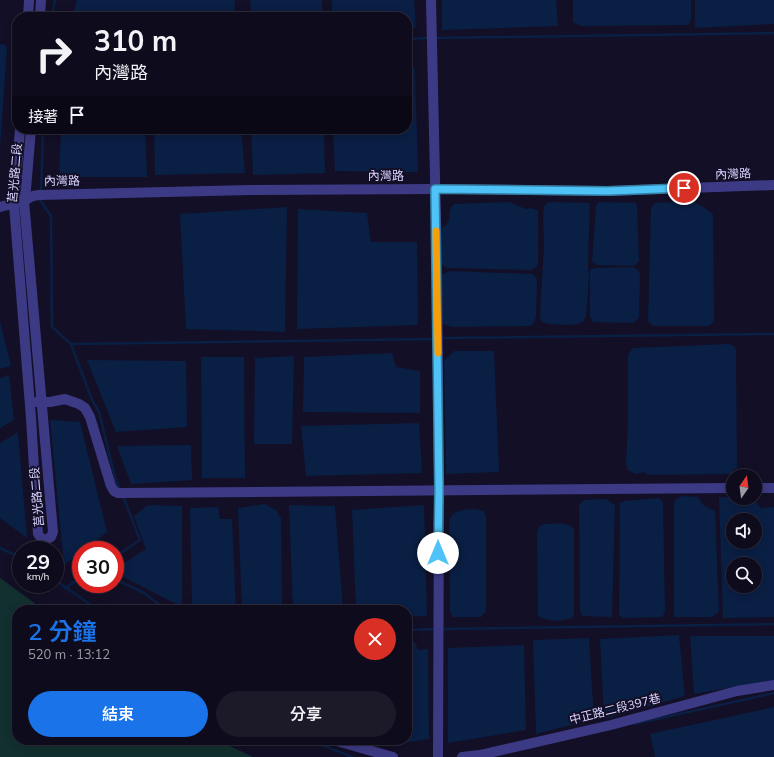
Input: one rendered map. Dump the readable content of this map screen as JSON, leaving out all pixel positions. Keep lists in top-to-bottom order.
{
  "streets": {
    "street": ["莒光路二段", "內灣路", "中正路二段397巷"]
  },
  "crossings": [
    ["莒光路二段", "內灣路"]
  ],
  "north": "top",
  "page": {
    "turn": ["310 m", "內灣路"],
    "then": "接著",
    "speed": "29 km/h",
    "limit": "30",
    "heading": ["2 分鐘", "520 m · 13:12"],
    "buttons": ["結束", "分享"]
  }
}
